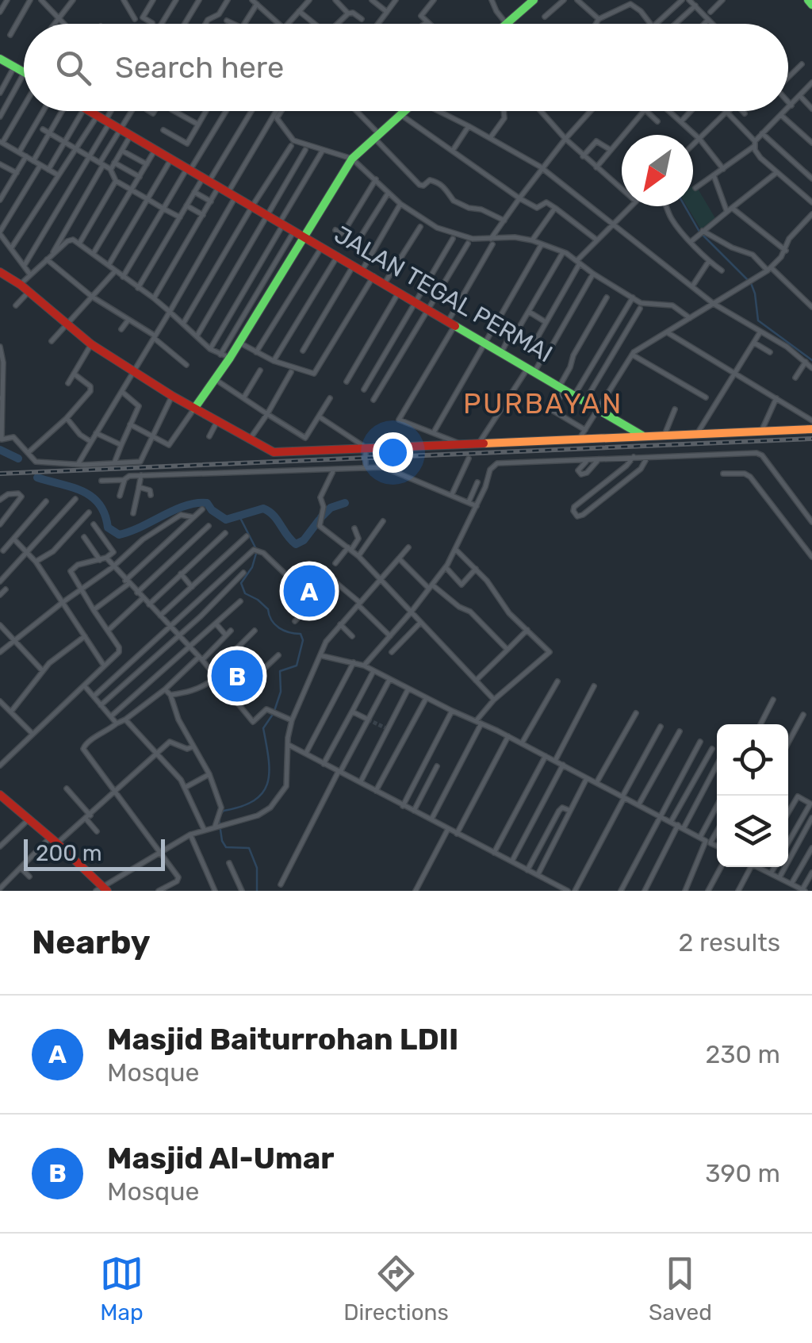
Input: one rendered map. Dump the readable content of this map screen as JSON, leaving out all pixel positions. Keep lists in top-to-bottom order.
{
  "streets": {
    "street": ["JALAN TEGAL PERMAI"]
  },
  "districts": ["PURBAYAN"],
  "scale_bar": "200 m",
  "north": "bottom left",
  "page": {
    "search": "Search here",
    "pins": ["A", "B"],
    "scale": "200 m",
    "heading": ["Nearby", "2 results"],
    "list": [
      {
        "mark": "A",
        "name": "Masjid Baiturrohan LDII",
        "note": "Mosque",
        "value": "230 m"
      },
      {
        "mark": "B",
        "name": "Masjid Al-Umar",
        "note": "Mosque",
        "value": "390 m"
      }
    ],
    "nav": ["Map", "Directions", "Saved"]
  }
}
